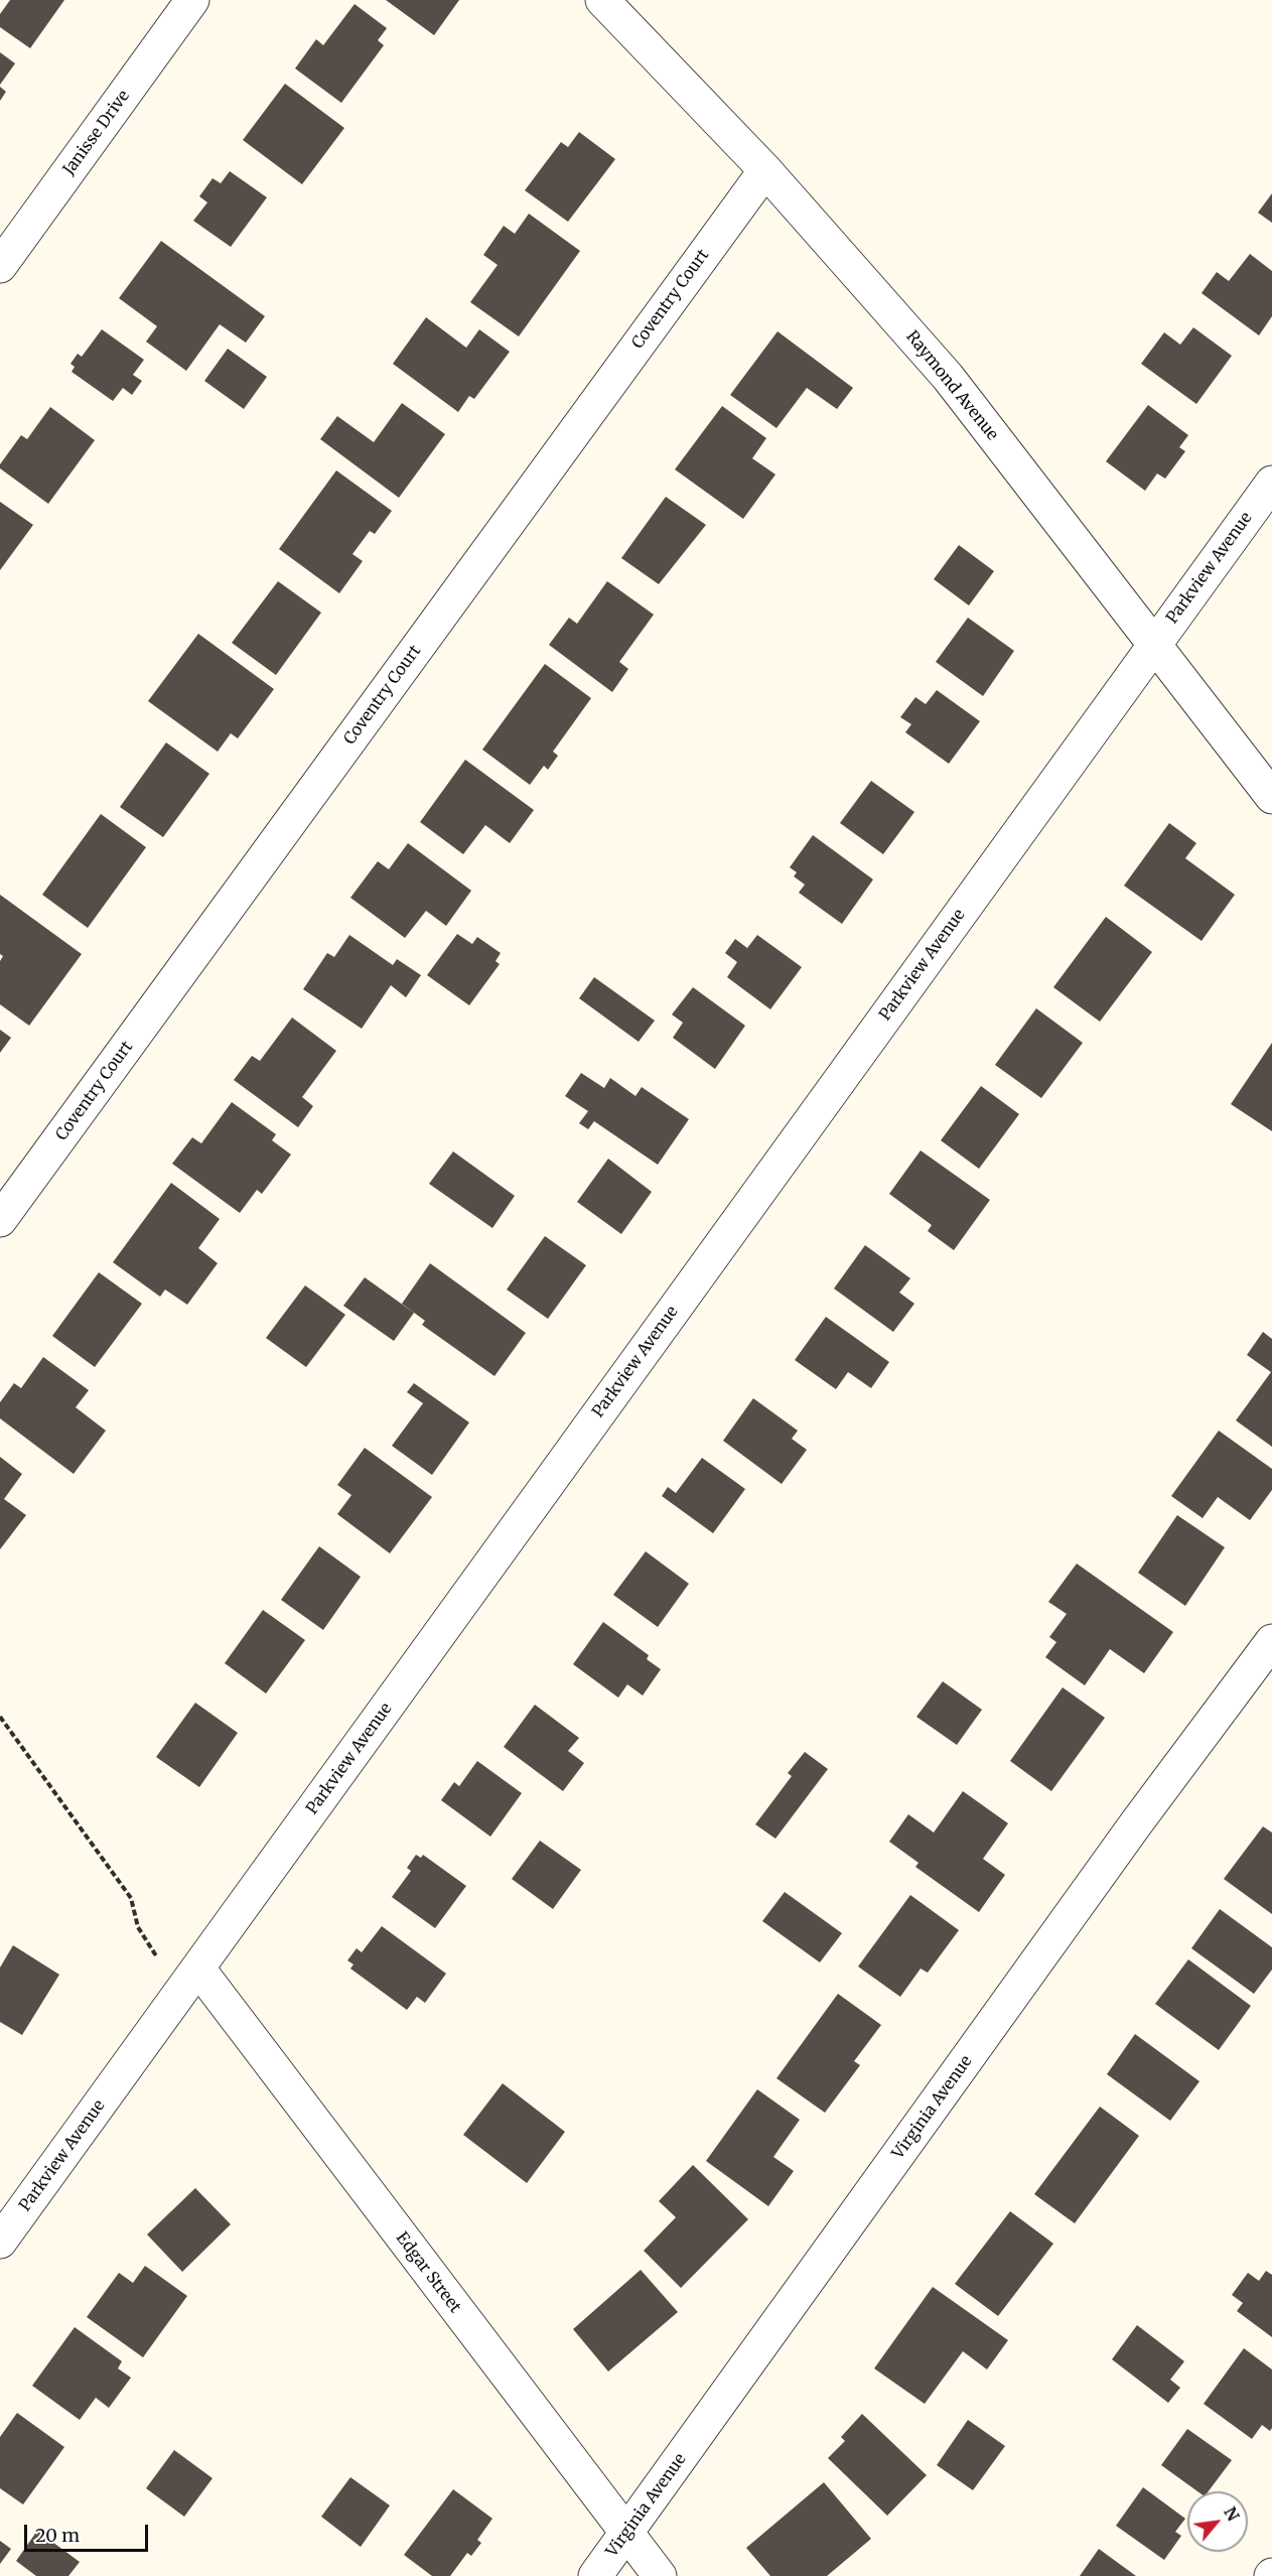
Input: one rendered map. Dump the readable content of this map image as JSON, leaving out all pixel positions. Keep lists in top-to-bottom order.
{
  "streets": {
    "street": [
      "Janisse Drive",
      "Coventry Court",
      "Raymond Avenue",
      "Parkview Avenue",
      "Virginia Avenue",
      "Edgar Street"
    ]
  },
  "crossings": [
    ["Coventry Court", "Raymond Avenue"],
    ["Raymond Avenue", "Parkview Avenue"],
    ["Parkview Avenue", "Edgar Street"],
    ["Virginia Avenue", "Edgar Street"]
  ],
  "scale_bar": "20 m",
  "north": "top right"
}
